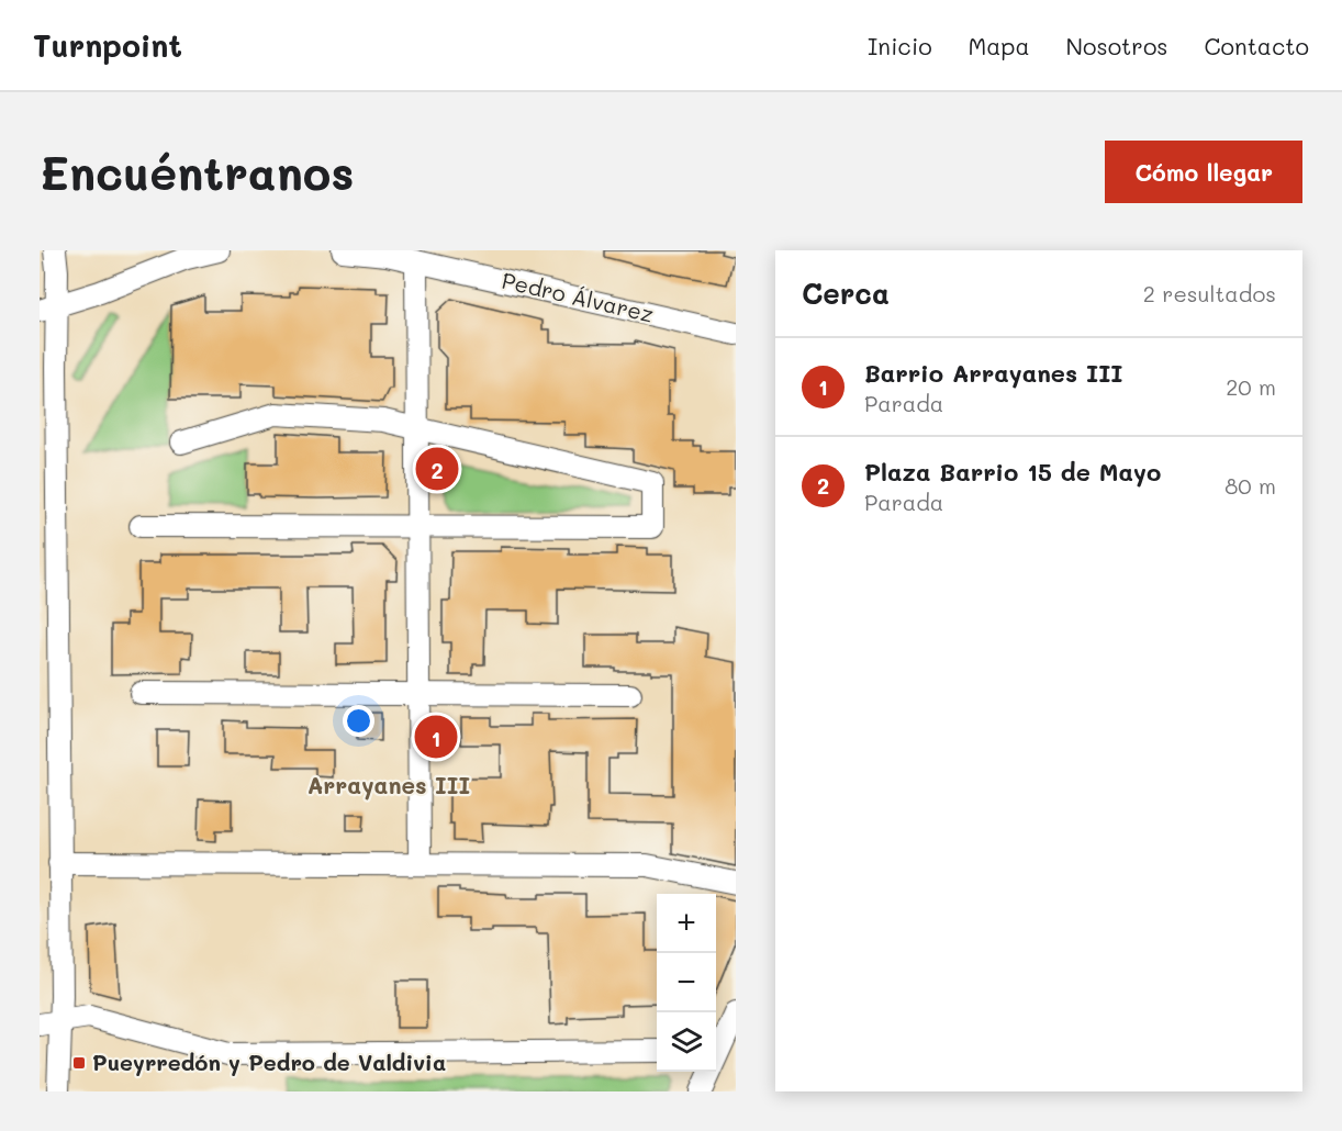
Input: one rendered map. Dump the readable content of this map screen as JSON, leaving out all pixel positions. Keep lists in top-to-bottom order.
{
  "streets": {
    "street": ["Pedro Álvarez"]
  },
  "districts": ["Arrayanes III"],
  "places": {
    "transit": ["Pueyrredón y Pedro de Valdivia"]
  },
  "page": {
    "header": "Turnpoint",
    "nav": [
      "Inicio",
      "Mapa",
      "Nosotros",
      "Contacto"
    ],
    "buttons": "Cómo llegar",
    "title": "Encuéntranos",
    "heading": ["Cerca", "2 resultados"],
    "list": [
      {
        "mark": "1",
        "name": "Barrio Arrayanes III",
        "note": "Parada",
        "value": "20 m"
      },
      {
        "mark": "2",
        "name": "Plaza Barrio 15 de Mayo",
        "note": "Parada",
        "value": "80 m"
      }
    ],
    "pins": ["2", "1"],
    "map_buttons": ["+", "−"]
  }
}
